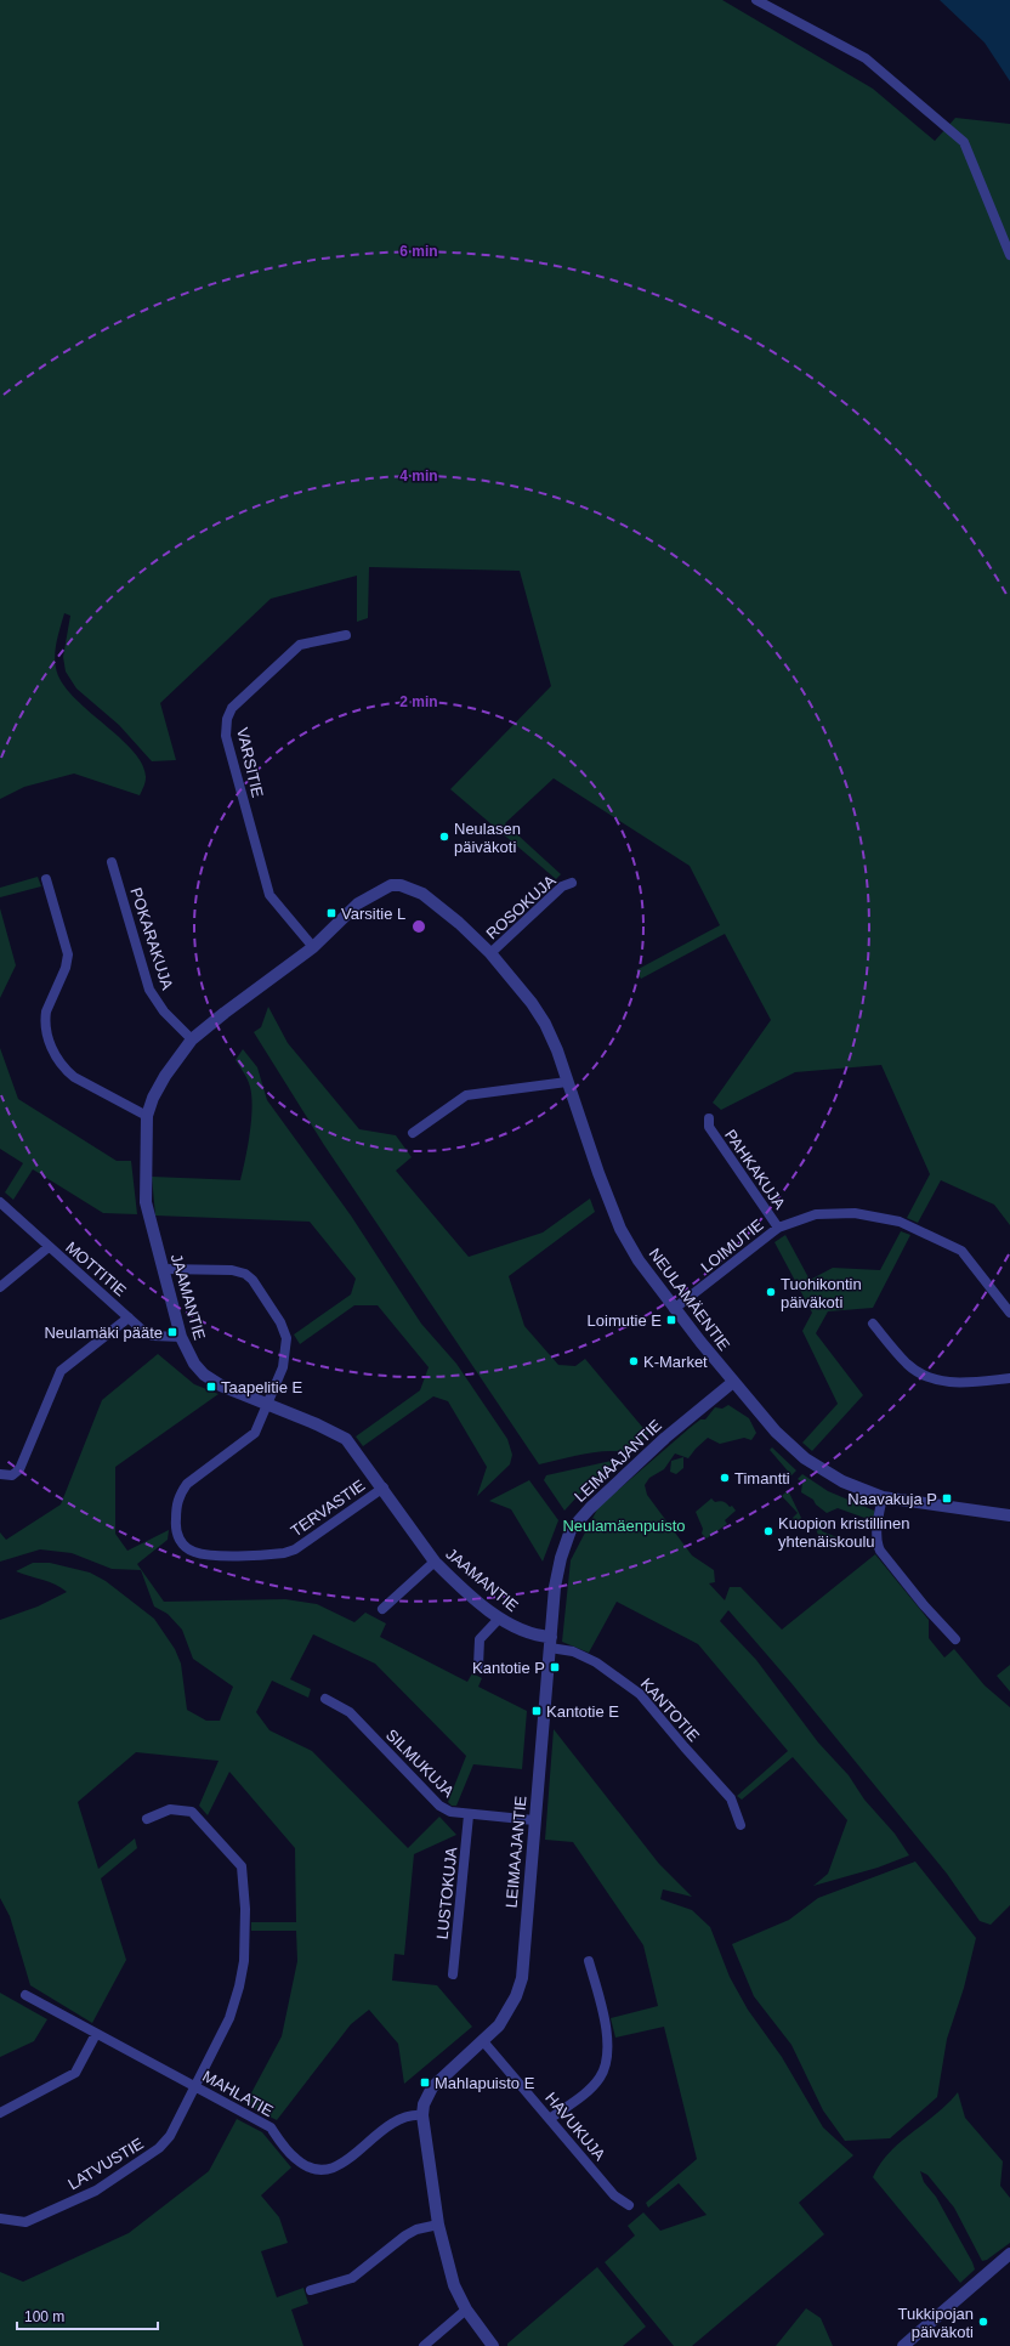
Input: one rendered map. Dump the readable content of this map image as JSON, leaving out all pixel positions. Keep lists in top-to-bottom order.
{
  "streets": {
    "street": [
      "VARSITIE",
      "ROSOKUJA",
      "POKARAKUJA",
      "PAHKAKUJA",
      "LOIMUTIE",
      "MOTTITIE",
      "JAAMANTIE",
      "NEULAMÄENTIE",
      "LEIMAAJANTIE",
      "TERVASTIE",
      "KANTOTIE",
      "SILMUKUJA",
      "LUSTOKUJA",
      "MAHLATIE",
      "HAVUKUJA",
      "LATVUSTIE"
    ]
  },
  "crossings": [
    ["VARSITIE", "JAAMANTIE"],
    ["ROSOKUJA", "NEULAMÄENTIE"],
    ["POKARAKUJA", "JAAMANTIE"],
    ["PAHKAKUJA", "LOIMUTIE"],
    ["LOIMUTIE", "NEULAMÄENTIE"],
    ["MOTTITIE", "JAAMANTIE"],
    ["JAAMANTIE", "NEULAMÄENTIE"],
    ["JAAMANTIE", "LEIMAAJANTIE"],
    ["JAAMANTIE", "TERVASTIE"],
    ["JAAMANTIE", "KANTOTIE"],
    ["NEULAMÄENTIE", "LEIMAAJANTIE"],
    ["LEIMAAJANTIE", "KANTOTIE"],
    ["LEIMAAJANTIE", "SILMUKUJA"],
    ["LEIMAAJANTIE", "MAHLATIE"],
    ["LEIMAAJANTIE", "HAVUKUJA"],
    ["SILMUKUJA", "LUSTOKUJA"],
    ["MAHLATIE", "LATVUSTIE"]
  ],
  "parks": ["Neulamäenpuisto"],
  "places": {
    "other": [
      "Neulasen päiväkoti",
      "Tuohikontin päiväkoti",
      "K-Market",
      "Timantti",
      "Kuopion kristillinen yhtenäiskoulu",
      "Tukkipojan päiväkoti"
    ],
    "transit": [
      "Varsitie L",
      "Loimutie E",
      "Neulamäki pääte",
      "Taapelitie E",
      "Naavakuja P",
      "Kantotie P",
      "Kantotie E",
      "Mahlapuisto E"
    ]
  },
  "scale_bar": "100 m",
  "rings": ["6 min", "4 min", "2 min"]
}
